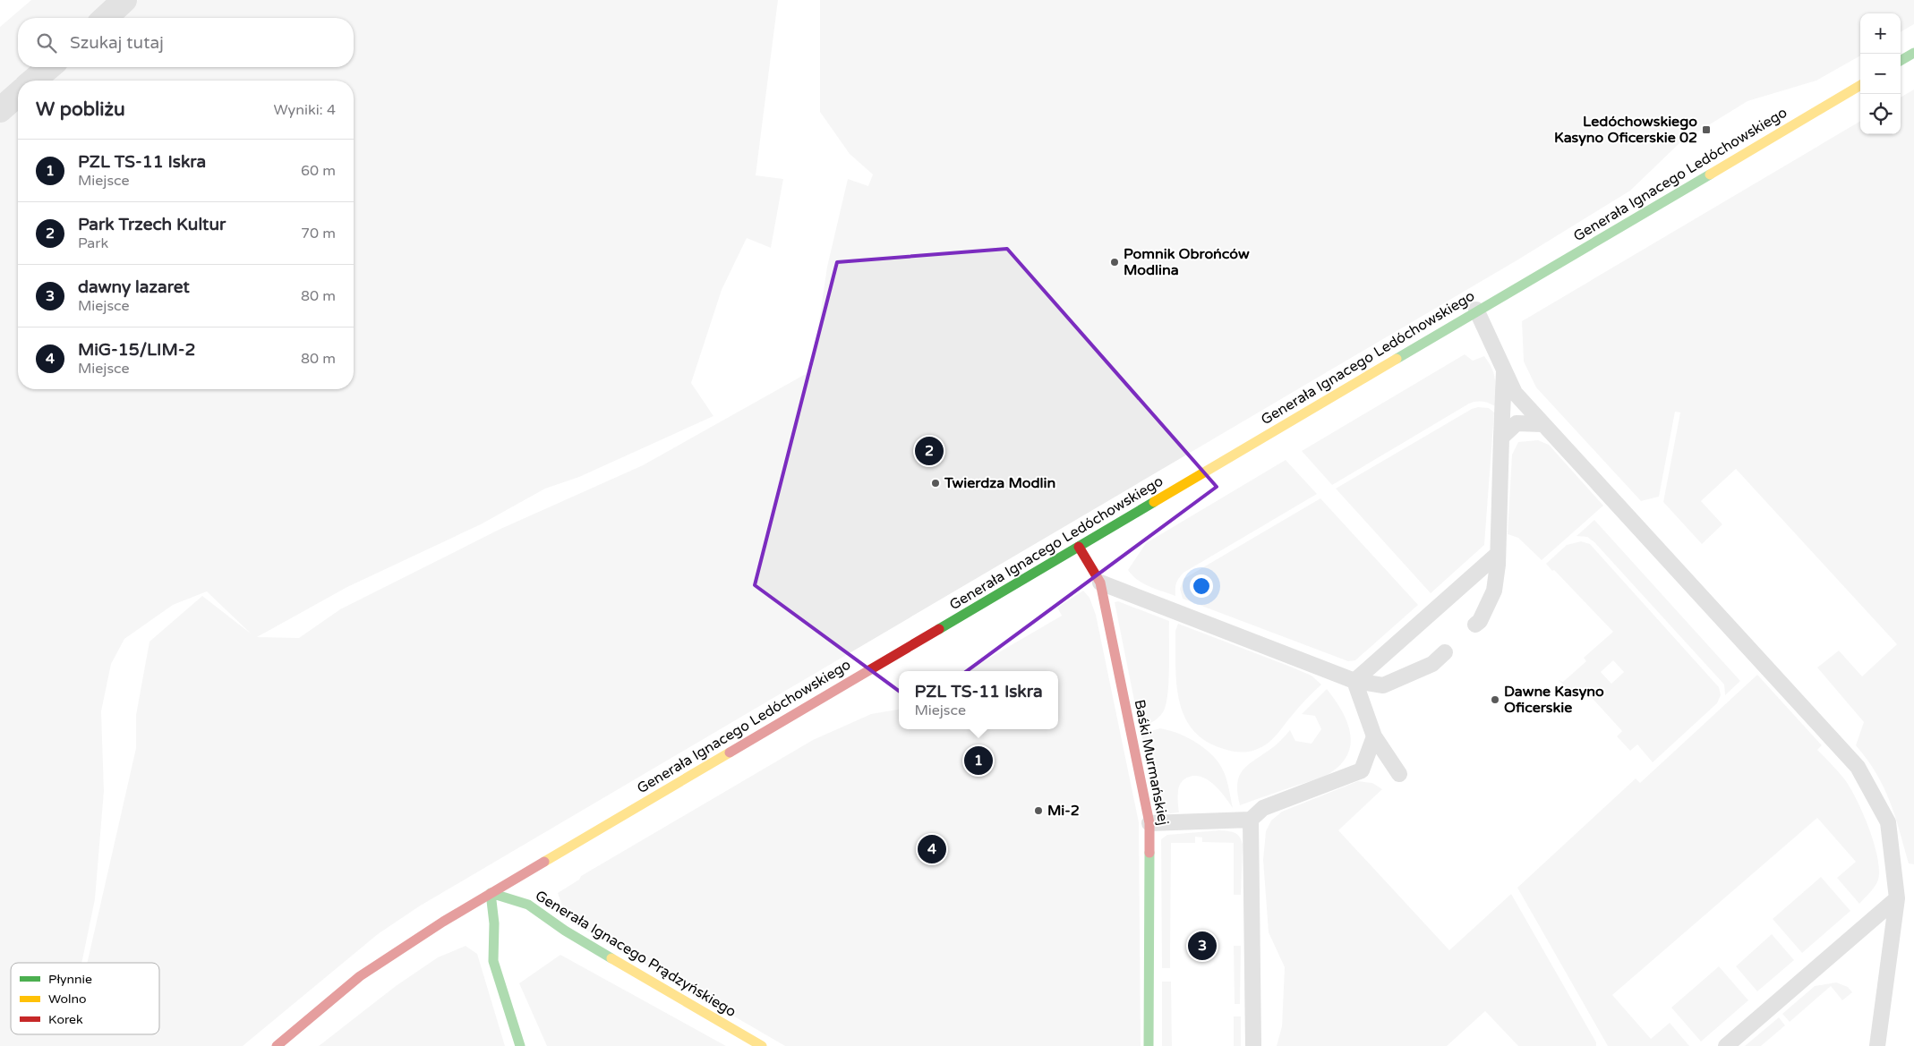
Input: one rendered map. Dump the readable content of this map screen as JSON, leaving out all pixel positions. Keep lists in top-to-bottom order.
{
  "streets": {
    "street": ["Generała Ignacego Ledóchowskiego", "Baśki Murmańskiej", "Generała Ignacego Prądzyńskiego"]
  },
  "crossings": [
    ["Generała Ignacego Ledóchowskiego", "Baśki Murmańskiej"],
    ["Generała Ignacego Ledóchowskiego", "Generała Ignacego Prądzyńskiego"]
  ],
  "places": {
    "transit": ["Ledóchowskiego Kasyno Oficerskie 02"],
    "other": [
      "Pomnik Obrońców Modlina",
      "Twierdza Modlin",
      "Dawne Kasyno Oficerskie",
      "Mi-2"
    ]
  },
  "legend": ["Płynnie", "Wolno", "Korek"],
  "page": {
    "map_buttons": ["+", "−"],
    "search": "Szukaj tutaj",
    "heading": ["W pobliżu", "Wyniki: 4"],
    "list": [
      {
        "mark": "1",
        "name": "PZL TS-11 Iskra",
        "note": "Miejsce",
        "value": "60 m"
      },
      {
        "mark": "2",
        "name": "Park Trzech Kultur",
        "note": "Park",
        "value": "70 m"
      },
      {
        "mark": "3",
        "name": "dawny lazaret",
        "note": "Miejsce",
        "value": "80 m"
      },
      {
        "mark": "4",
        "name": "MiG-15/LIM-2",
        "note": "Miejsce",
        "value": "80 m"
      }
    ],
    "pins": [
      "2",
      "1",
      "4",
      "3"
    ],
    "popup": ["PZL TS-11 Iskra", "Miejsce"]
  }
}
